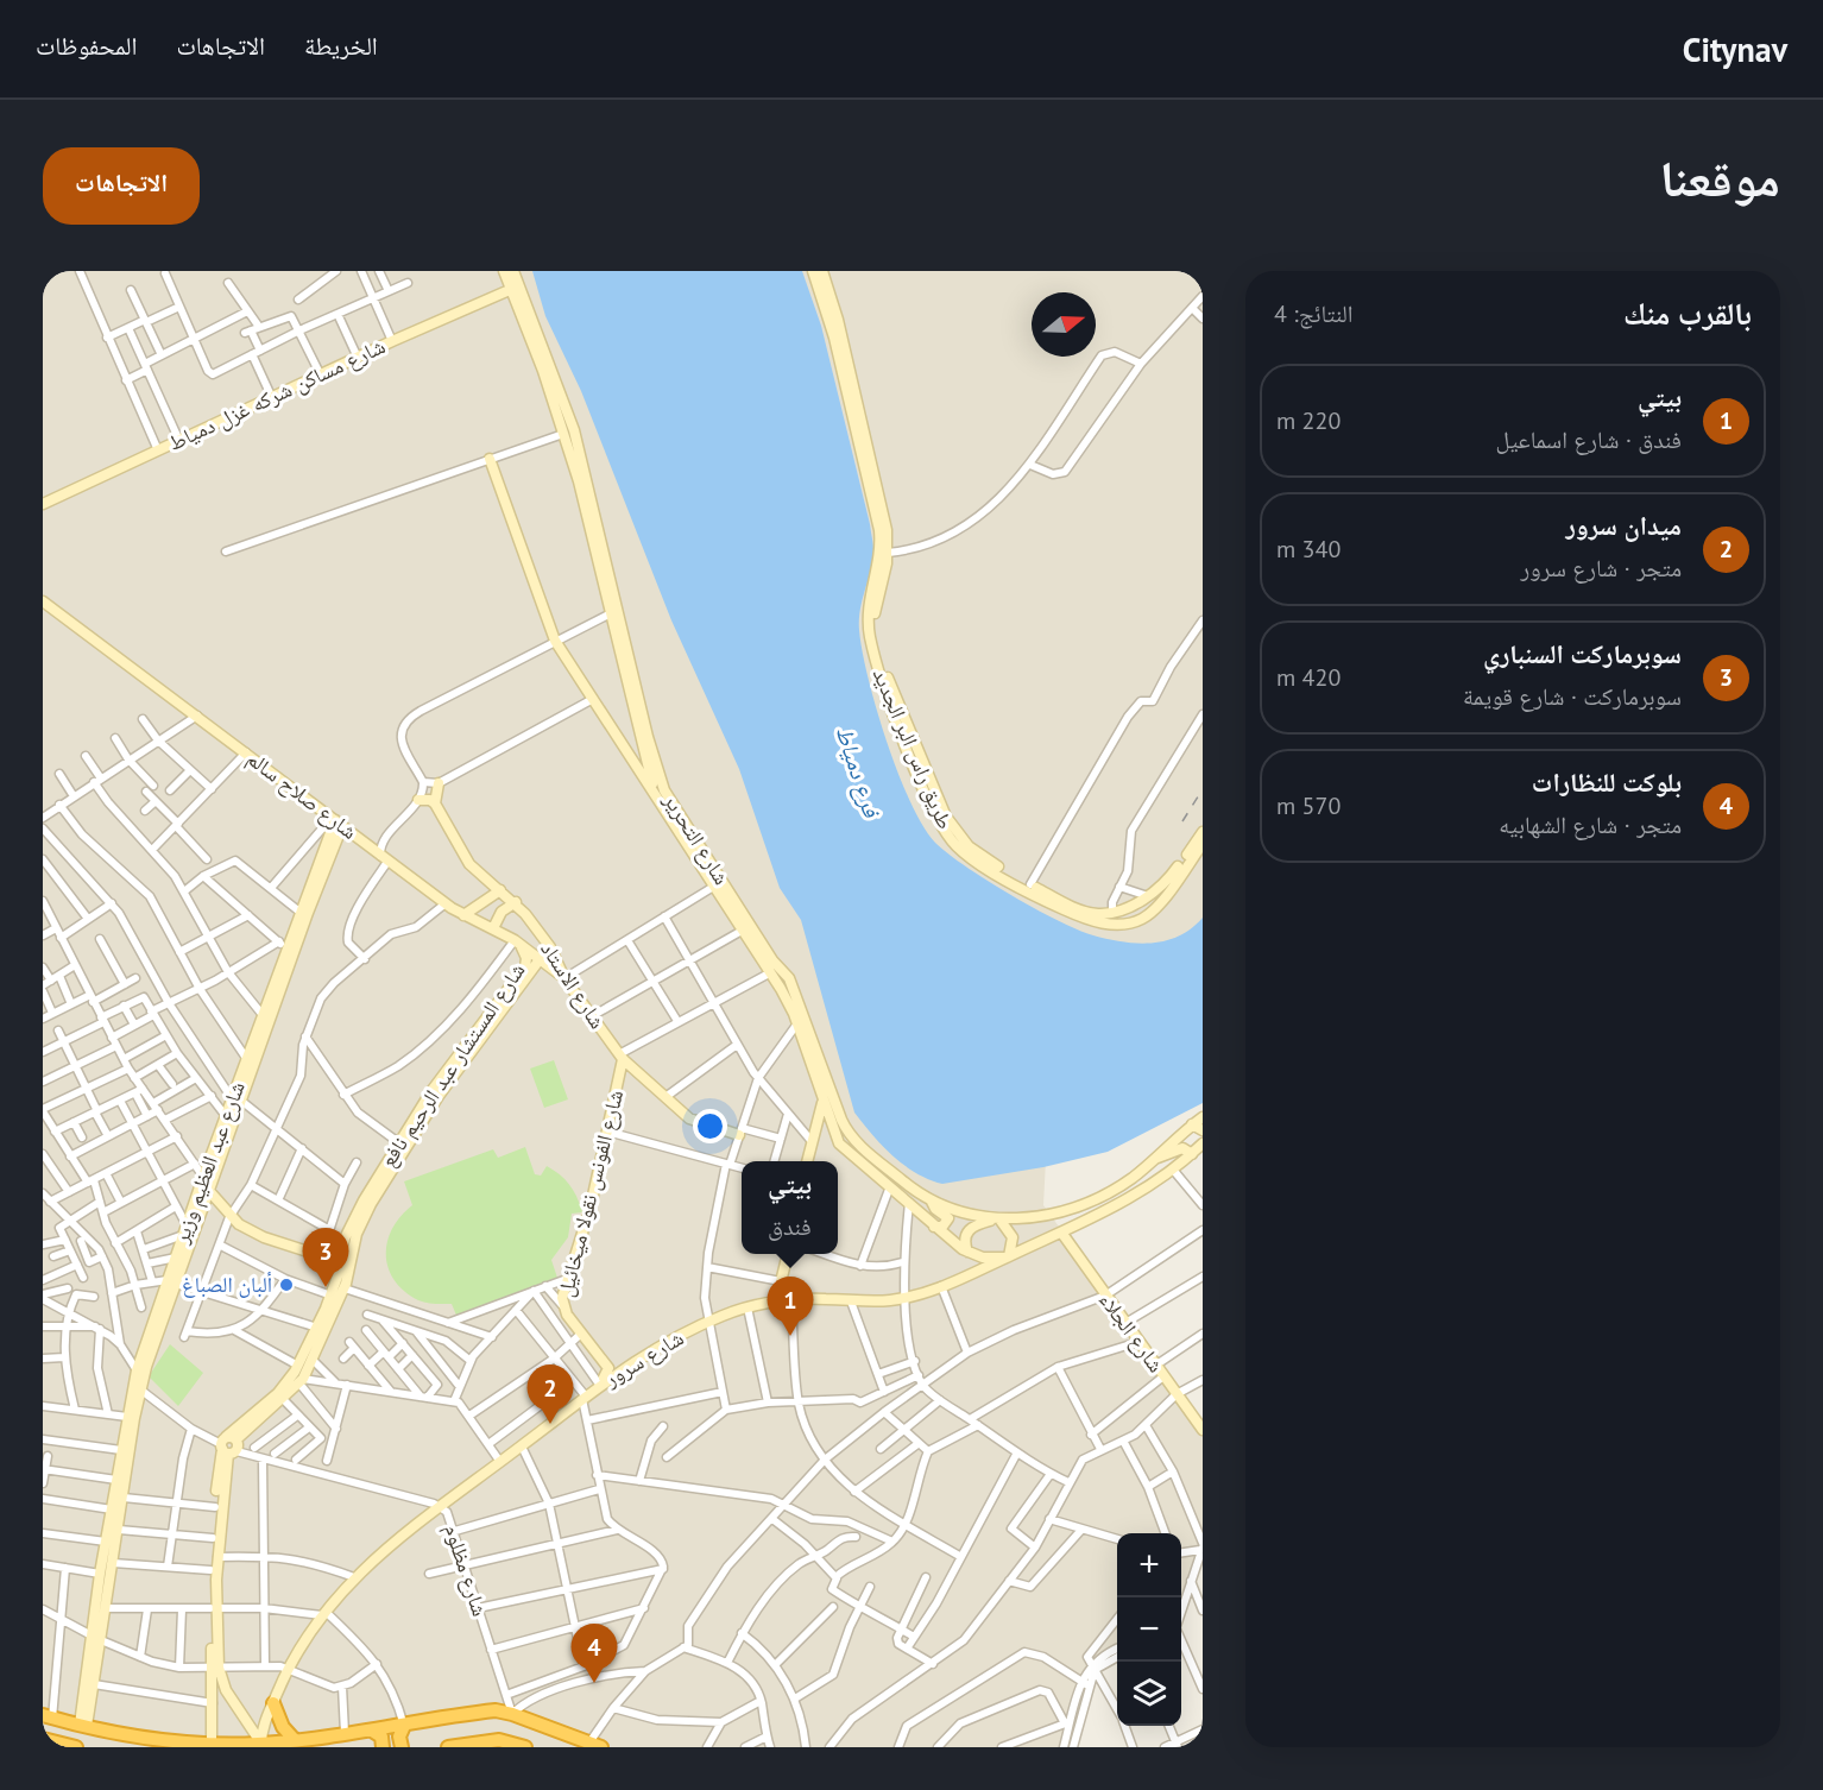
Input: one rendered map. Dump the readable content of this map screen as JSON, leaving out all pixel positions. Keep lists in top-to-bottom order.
{
  "streets": {
    "street": [
      "شارع مساكن شركه غزل دمياط",
      "طريق راس البر الجديد",
      "شارع صلاح سالم",
      "شارع التحرير",
      "شارع الاستاد",
      "شارع المستشار عبد الرحيم نافع",
      "شارع عبد العظيم وزير",
      "شارع الفونس نقولا ميخائيل",
      "شارع الجلاء",
      "شارع سرور",
      "شارع مظلوم"
    ]
  },
  "crossings": [
    ["شارع مساكن شركه غزل دمياط", "شارع التحرير"],
    ["شارع صلاح سالم", "شارع الاستاد"],
    ["شارع صلاح سالم", "شارع المستشار عبد الرحيم نافع"],
    ["شارع صلاح سالم", "شارع عبد العظيم وزير"],
    ["شارع التحرير", "شارع سرور"],
    ["شارع الاستاد", "شارع الفونس نقولا ميخائيل"],
    ["شارع المستشار عبد الرحيم نافع", "شارع مظلوم"],
    ["شارع عبد العظيم وزير", "شارع مظلوم"],
    ["شارع الفونس نقولا ميخائيل", "شارع سرور"],
    ["شارع الجلاء", "شارع سرور"],
    ["شارع سرور", "شارع مظلوم"]
  ],
  "water": ["فرع دمياط"],
  "places": ["ألبان الصباغ"],
  "north": "right",
  "page": {
    "header": "Citynav",
    "nav": ["الخريطة", "الاتجاهات", "المحفوظات"],
    "title": "موقعنا",
    "buttons": "الاتجاهات",
    "heading": ["بالقرب منك", "النتائج: 4"],
    "list": [
      {
        "mark": "1",
        "name": "بيتي",
        "note": "فندق · شارع اسماعيل",
        "value": "220 m"
      },
      {
        "mark": "2",
        "name": "ميدان سرور",
        "note": "متجر · شارع سرور",
        "value": "340 m"
      },
      {
        "mark": "3",
        "name": "سوبرماركت السنباري",
        "note": "سوبرماركت · شارع قويمة",
        "value": "420 m"
      },
      {
        "mark": "4",
        "name": "بلوكت للنظارات",
        "note": "متجر · شارع الشهابيه",
        "value": "570 m"
      }
    ],
    "popup": ["بيتي", "فندق"],
    "pins": [
      "3",
      "1",
      "2",
      "4"
    ],
    "map_buttons": ["+", "−"]
  }
}
